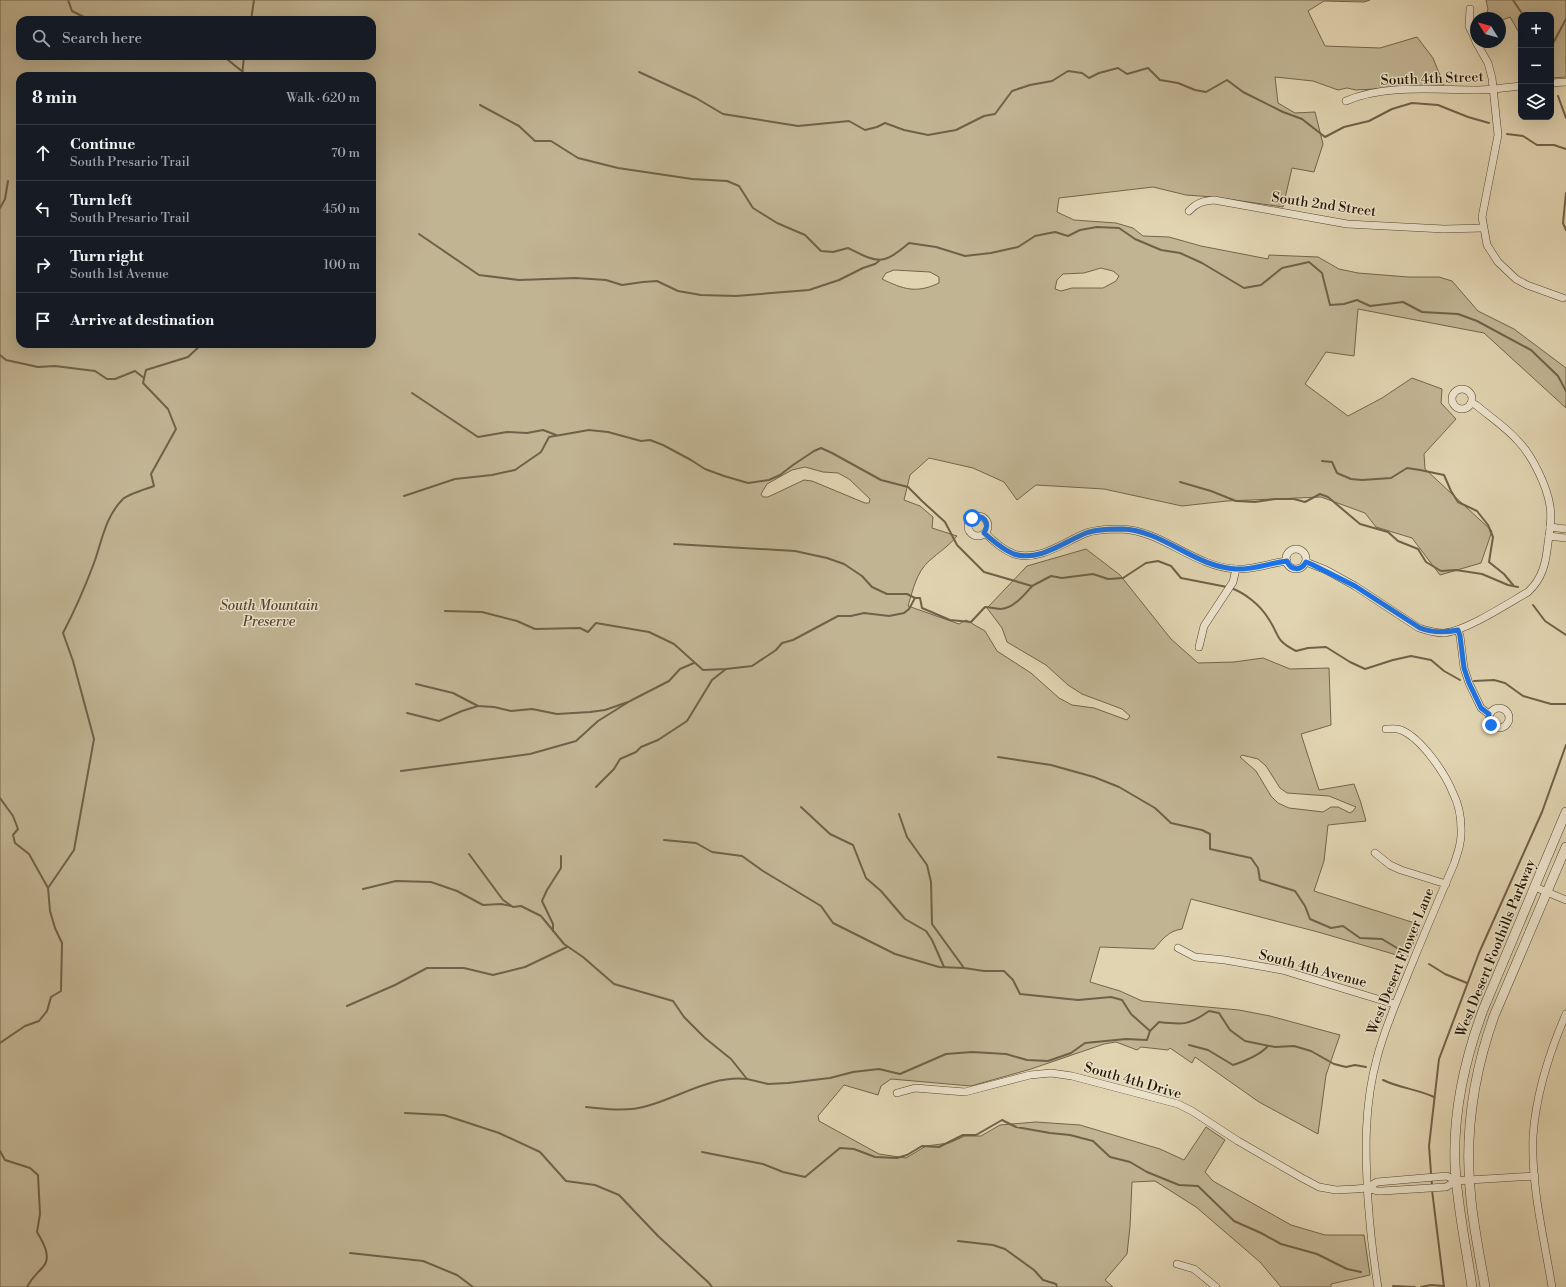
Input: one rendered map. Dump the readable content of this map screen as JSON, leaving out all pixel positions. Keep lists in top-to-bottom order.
{
  "streets": {
    "street": [
      "South 4th Street",
      "South 2nd Street",
      "West Desert Foothills Parkway",
      "West Desert Flower Lane",
      "South 4th Avenue",
      "South 4th Drive"
    ]
  },
  "crossings": [
    ["West Desert Foothills Parkway", "South 4th Drive"],
    ["West Desert Flower Lane", "South 4th Avenue"],
    ["West Desert Flower Lane", "South 4th Drive"]
  ],
  "parks": ["South Mountain Preserve"],
  "north": "top left",
  "page": {
    "map_buttons": ["+", "−"],
    "search": "Search here",
    "heading": ["8 min", "Walk · 620 m"],
    "list": [
      ["Continue", "South Presario Trail", "70 m"],
      ["Turn left", "South Presario Trail", "450 m"],
      ["Turn right", "South 1st Avenue", "100 m"],
      "Arrive at destination"
    ]
  }
}
